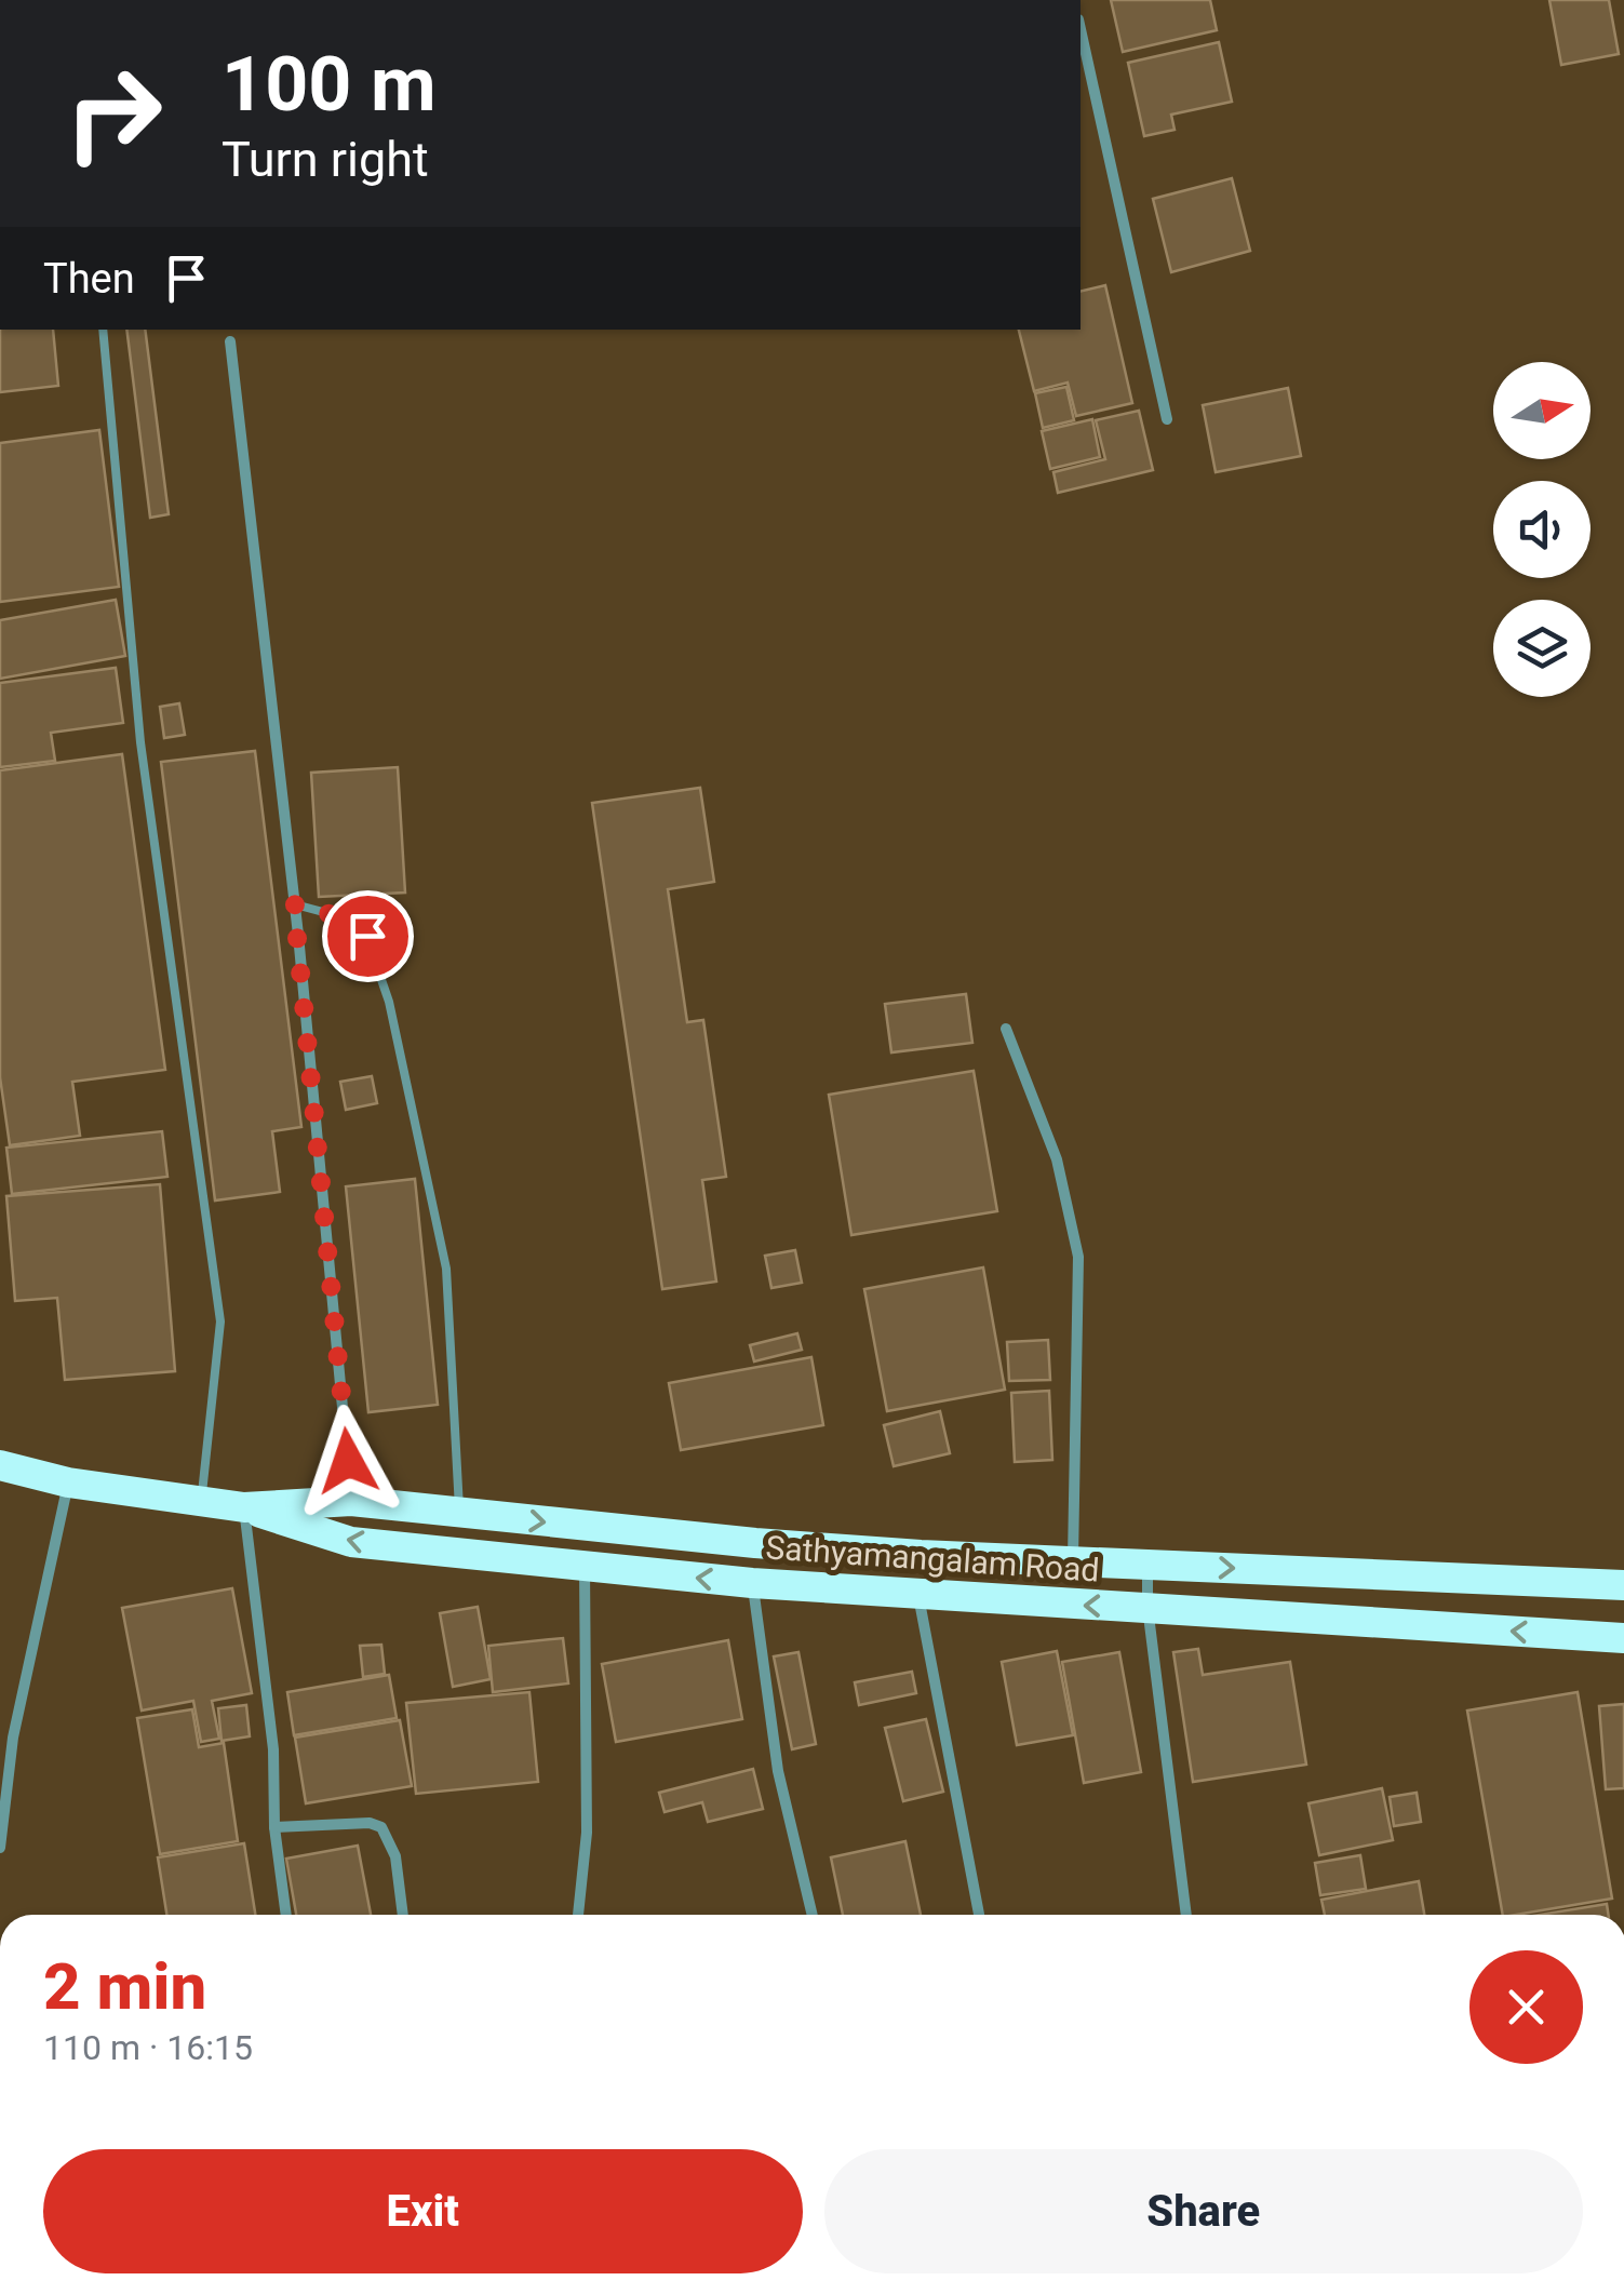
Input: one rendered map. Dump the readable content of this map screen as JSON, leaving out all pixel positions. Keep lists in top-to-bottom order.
{
  "streets": {
    "highway": ["Sathyamangalam Road"]
  },
  "north": "right",
  "page": {
    "turn": ["100 m", "Turn right"],
    "then": "Then",
    "heading": ["2 min", "110 m · 16:15"],
    "buttons": ["Exit", "Share"]
  }
}
